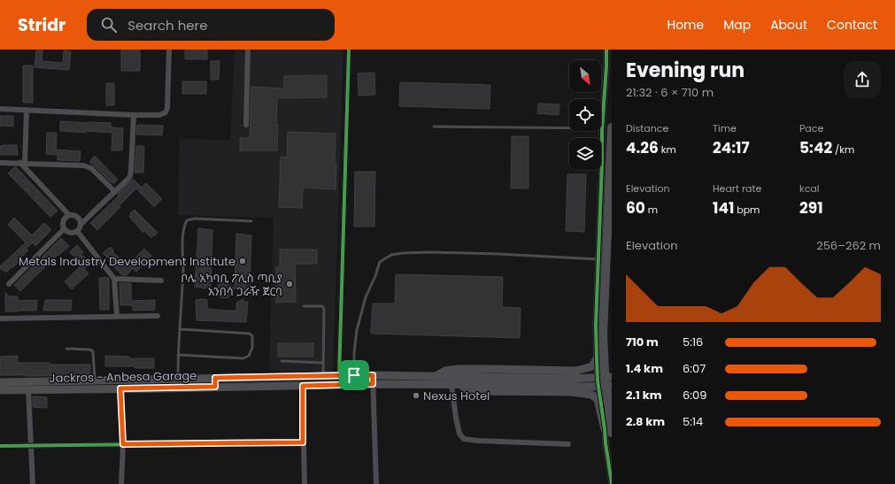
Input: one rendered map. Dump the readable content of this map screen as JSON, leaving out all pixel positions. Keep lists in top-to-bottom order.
{
  "streets": {
    "main road": ["Jackros - Anbesa Garage"]
  },
  "places": ["Metals Industry Development Institute", "ቦሌ አካባቢ ፖሊስ ጣቢያ አንበሳ ጋራዥ ጀርባ", "Nexus Hotel"],
  "north": "bottom right",
  "page": {
    "header": "Stridr",
    "search": "Search here",
    "nav": [
      "Home",
      "Map",
      "About",
      "Contact"
    ],
    "heading": ["Evening run", "21:32 · 6 × 710 m"],
    "stats": [
      ["Distance", "4.26 km"],
      ["Time", "24:17"],
      ["Pace", "5:42 /km"],
      ["Elevation", "60 m"],
      ["Heart rate", "141 bpm"],
      ["kcal", "291"]
    ],
    "chart": ["Elevation", "256–262 m"],
    "list": [
      {
        "name": "710 m",
        "note": "5:16"
      },
      {
        "name": "1.4 km",
        "note": "6:07"
      },
      {
        "name": "2.1 km",
        "note": "6:09"
      },
      {
        "name": "2.8 km",
        "note": "5:14"
      }
    ]
  }
}
